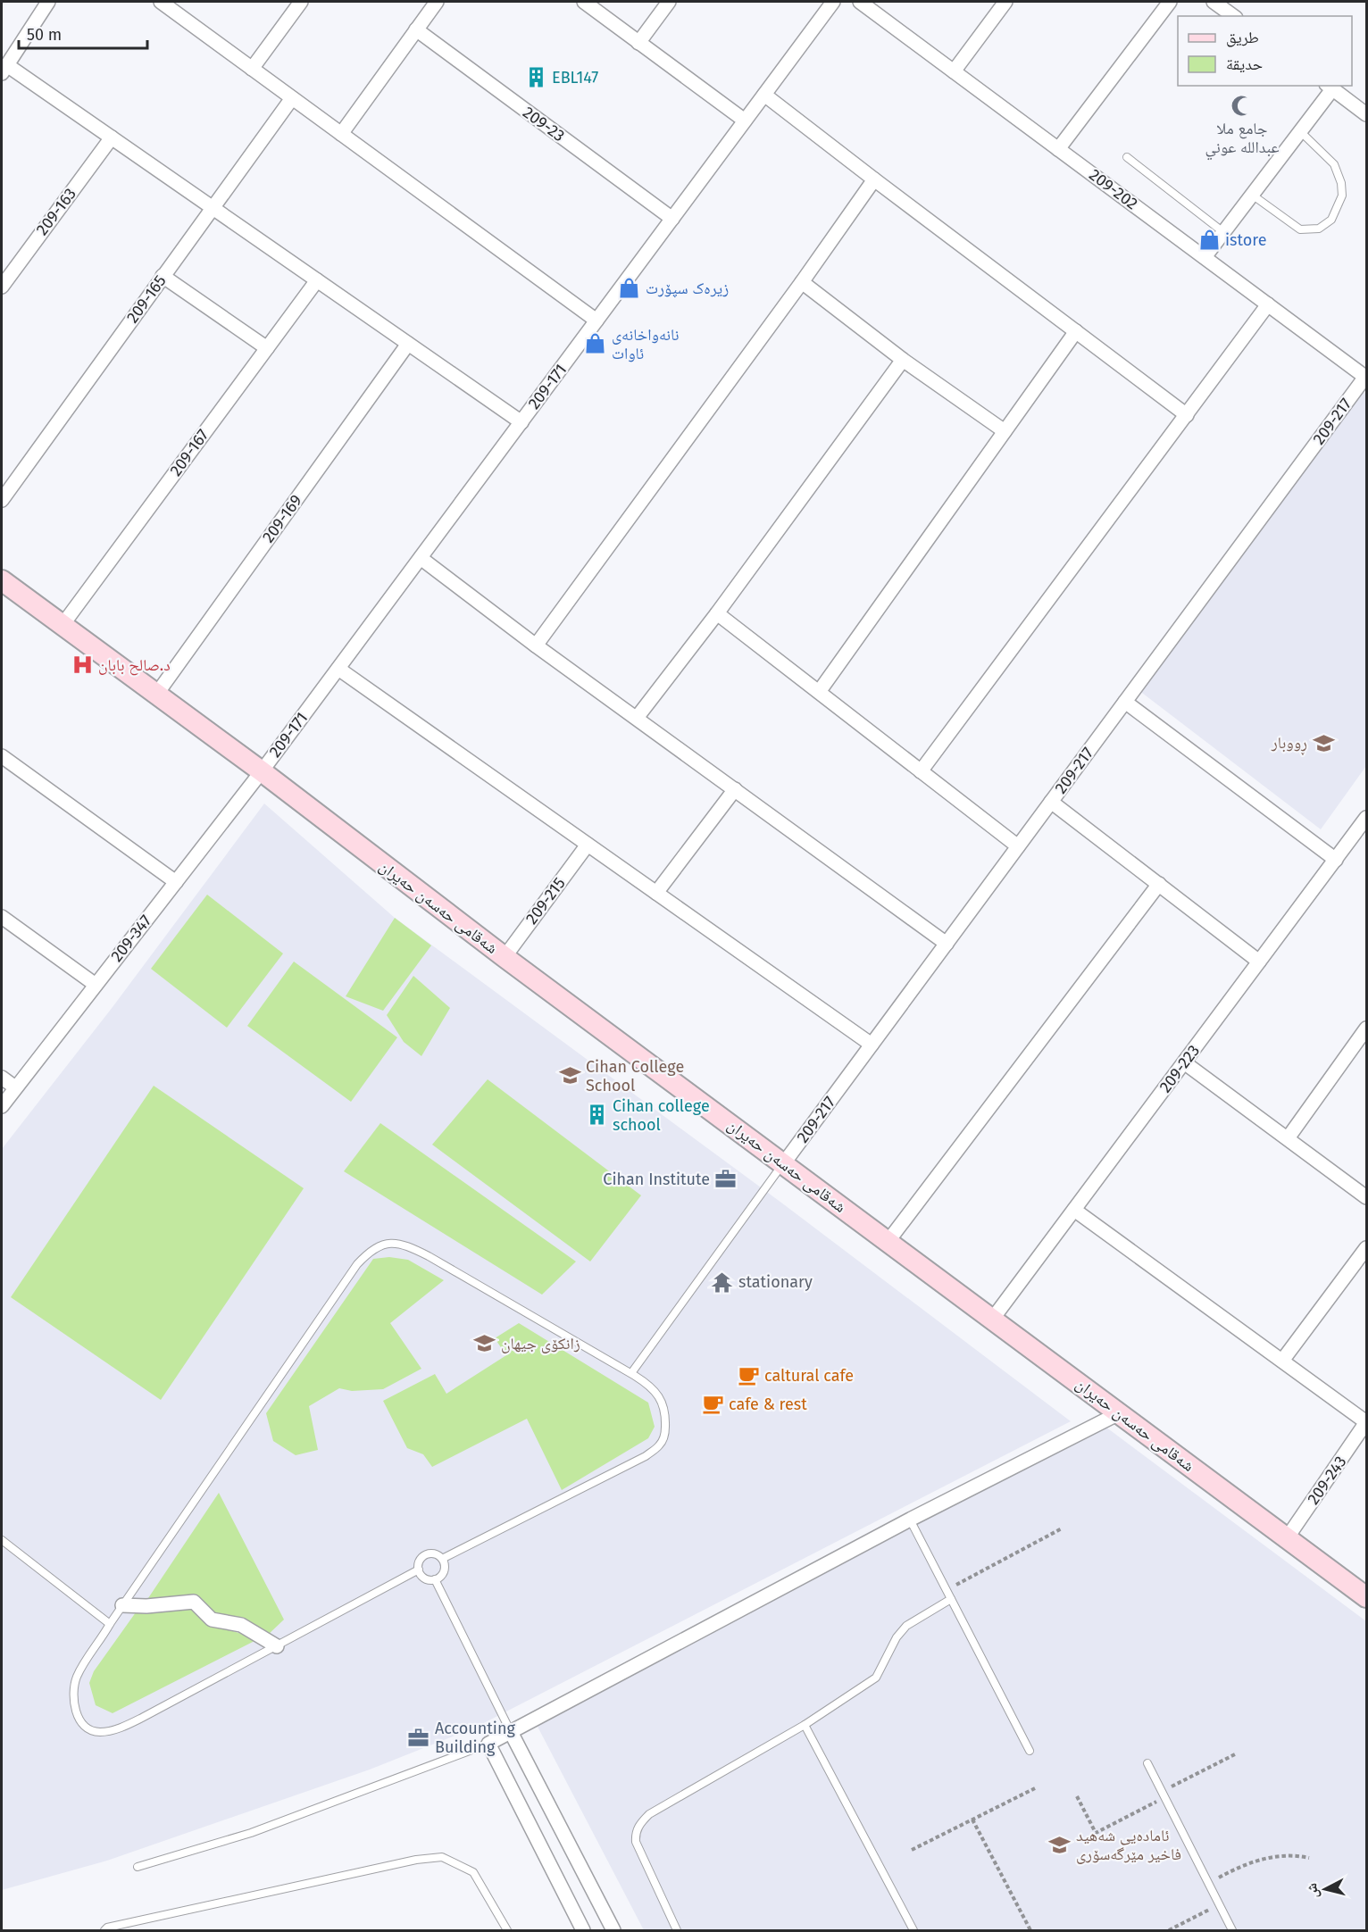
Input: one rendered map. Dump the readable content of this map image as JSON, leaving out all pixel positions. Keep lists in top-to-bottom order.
{
  "streets": {
    "street": [
      "209-23",
      "209-202",
      "209-163",
      "209-165",
      "209-171",
      "209-217",
      "209-167",
      "209-169",
      "209-215",
      "شەقامی حەسەن حەیران",
      "209-347",
      "209-223",
      "209-243"
    ]
  },
  "crossings": [
    ["209-23", "209-171"],
    ["209-202", "209-217"],
    ["209-171", "شەقامی حەسەن حەیران"],
    ["209-171", "209-347"],
    ["209-217", "شەقامی حەسەن حەیران"],
    ["209-167", "شەقامی حەسەن حەیران"],
    ["209-169", "شەقامی حەسەن حەیران"],
    ["209-215", "شەقامی حەسەن حەیران"],
    ["شەقامی حەسەن حەیران", "209-347"],
    ["شەقامی حەسەن حەیران", "209-223"],
    ["شەقامی حەسەن حەیران", "209-243"]
  ],
  "places": {
    "building": ["EBL147", "Cihan college school"],
    "mosque": ["جامع ملا عبدالله عوني"],
    "shop": ["istore", "زیرەک سپۆرت", "نانەواخانەی ئاوات"],
    "hospital": ["د.صالح بابان"],
    "school or university": [
      "ڕووبار",
      "Cihan College School",
      "زانکۆی جیھان",
      "ئامادەیی شەهید فاخیر مێرگەسۆری"
    ],
    "office": ["Cihan Institute", "Accounting Building"],
    "temple": ["stationary"],
    "cafe": ["caltural cafe", "cafe & rest"]
  },
  "legend": ["طريق", "حديقة"],
  "scale_bar": "50 m",
  "north": "left"
}
